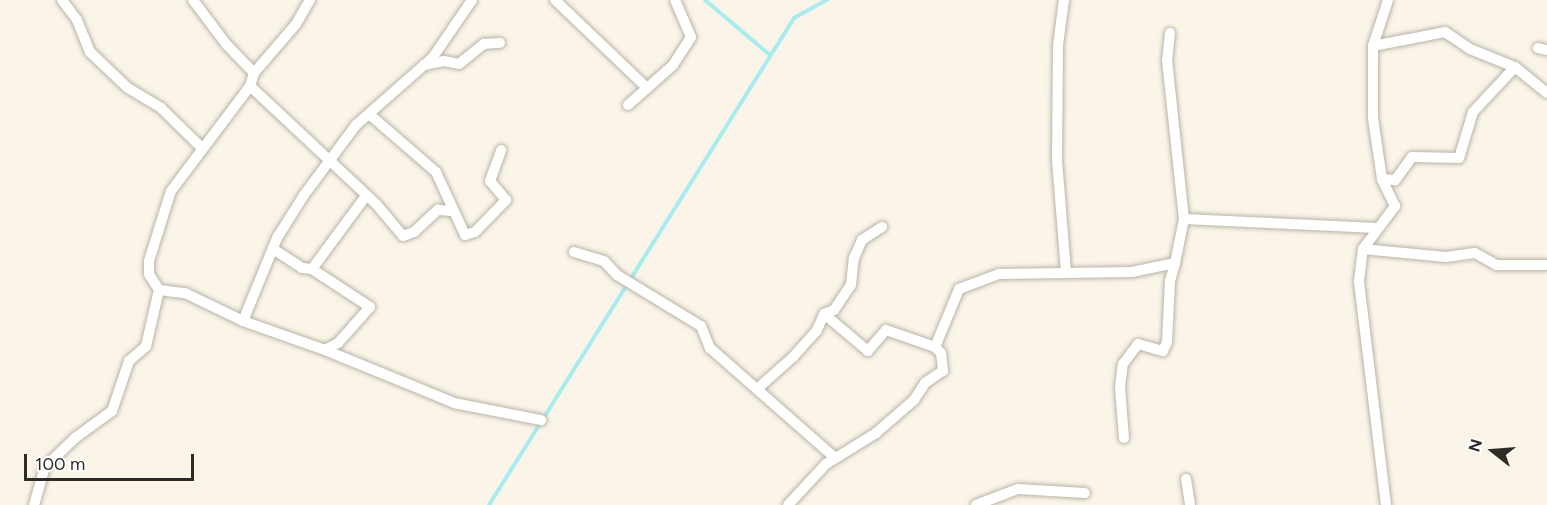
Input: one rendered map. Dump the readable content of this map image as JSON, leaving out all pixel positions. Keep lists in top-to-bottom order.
{
  "scale_bar": "100 m",
  "north": "left"
}
